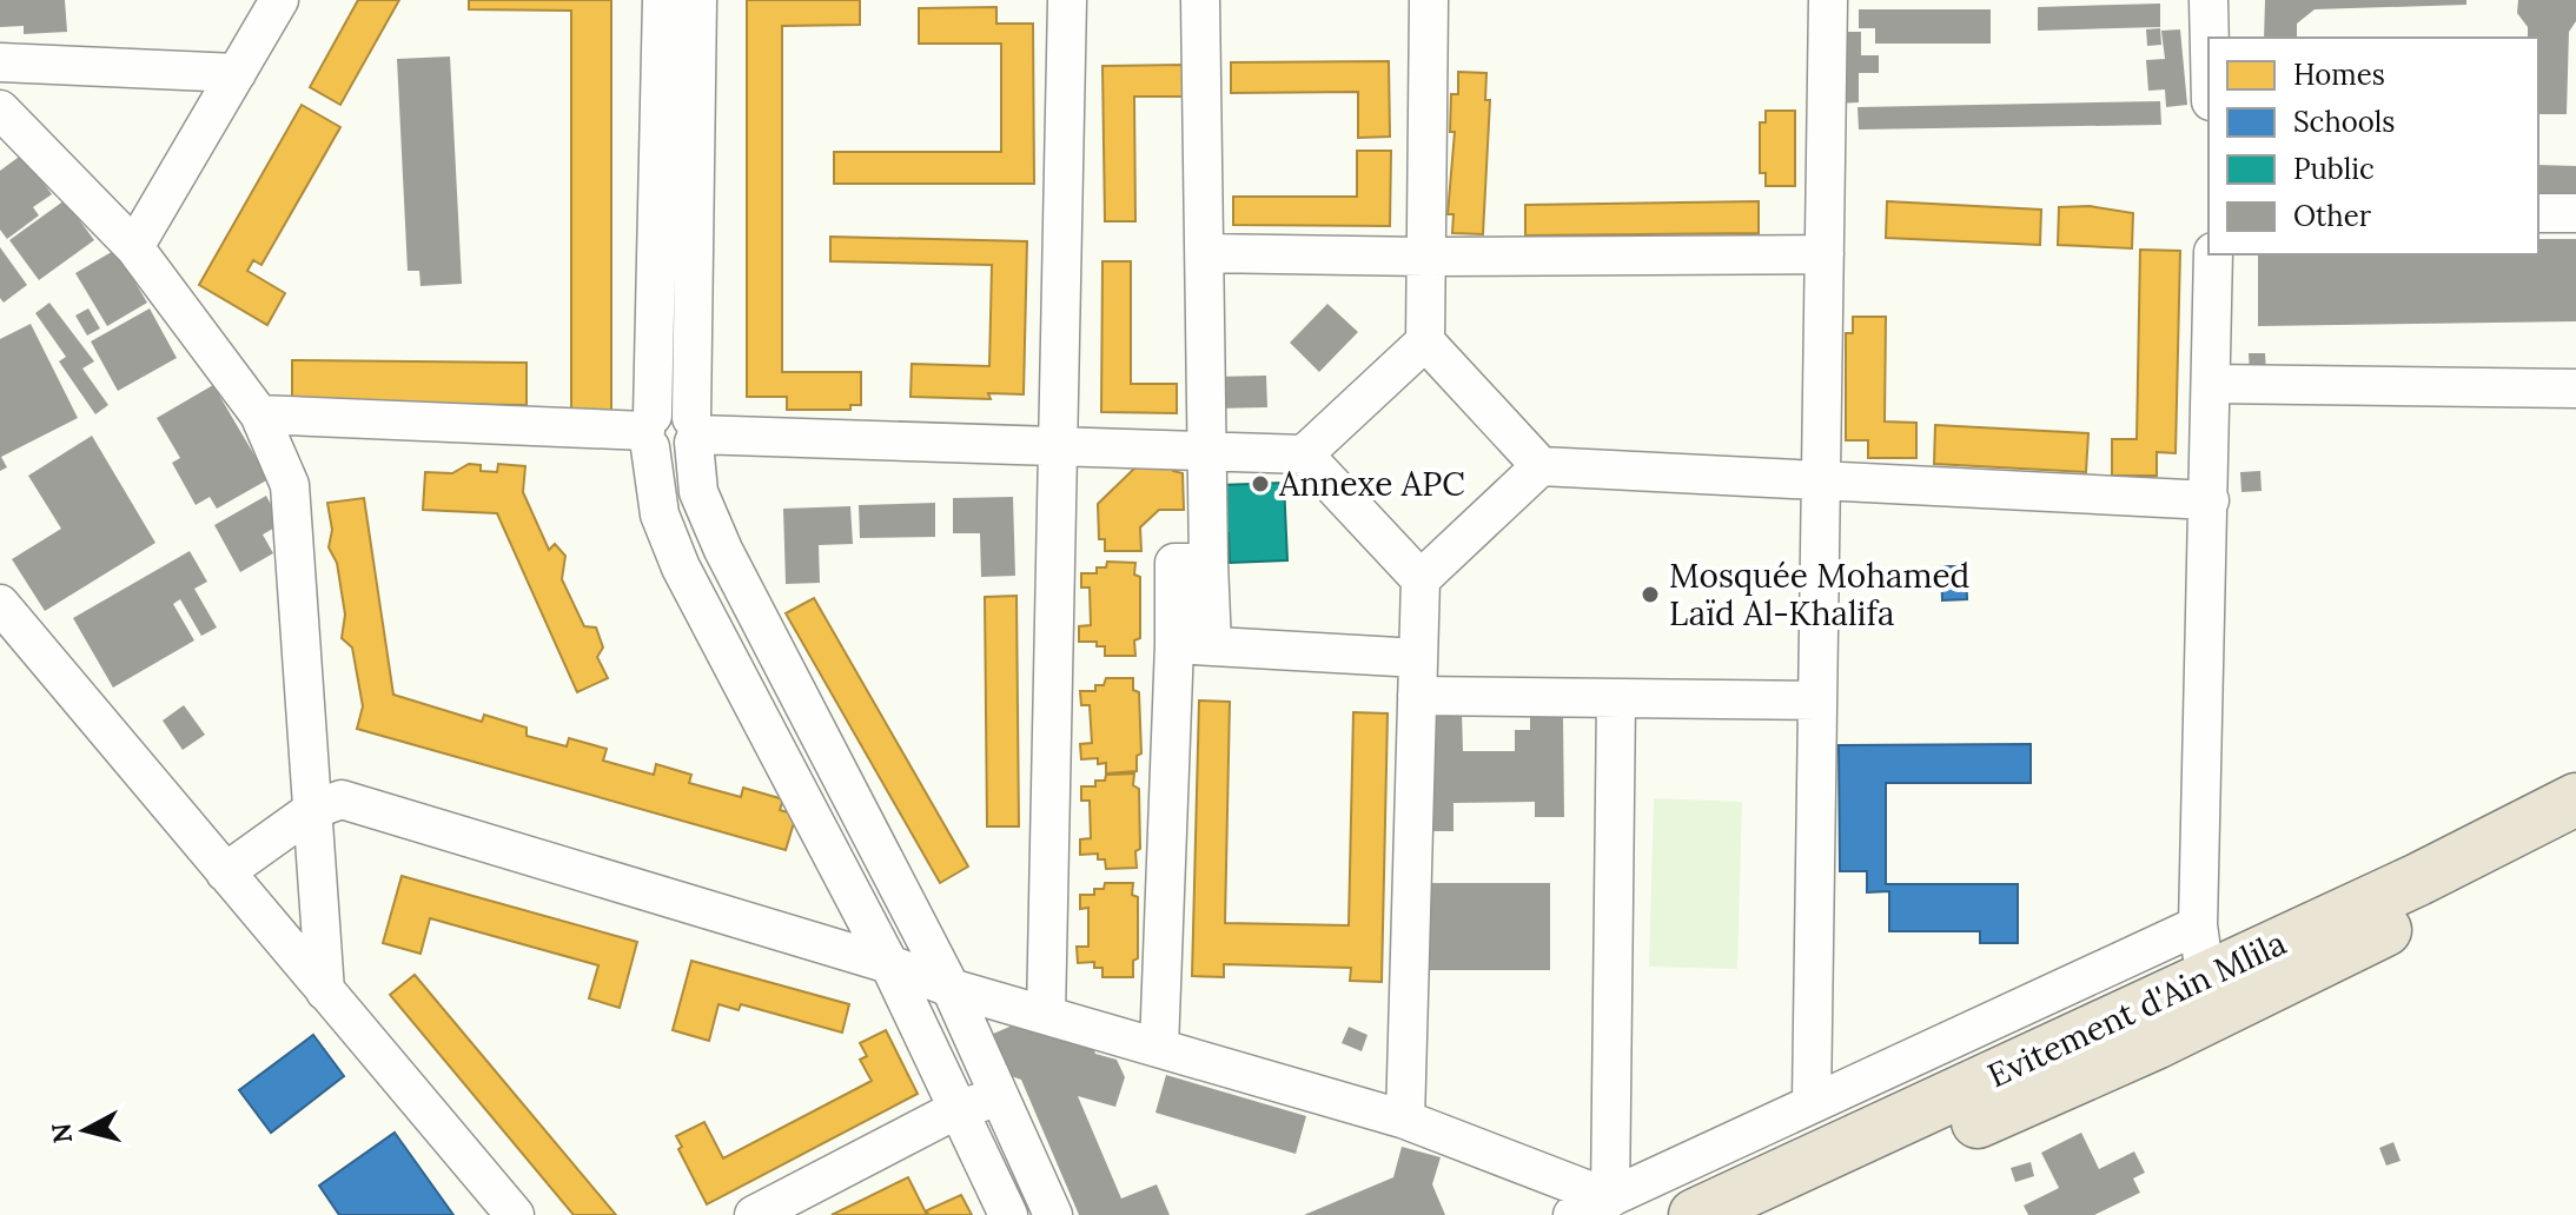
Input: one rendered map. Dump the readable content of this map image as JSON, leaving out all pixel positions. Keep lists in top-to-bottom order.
{
  "streets": {
    "highway": ["Evitement d'Ain Mlila"]
  },
  "places": ["Annexe APC", "Mosquée Mohamed Laïd Al-Khalifa"],
  "legend": [
    "Homes",
    "Schools",
    "Public",
    "Other"
  ],
  "north": "left"
}
